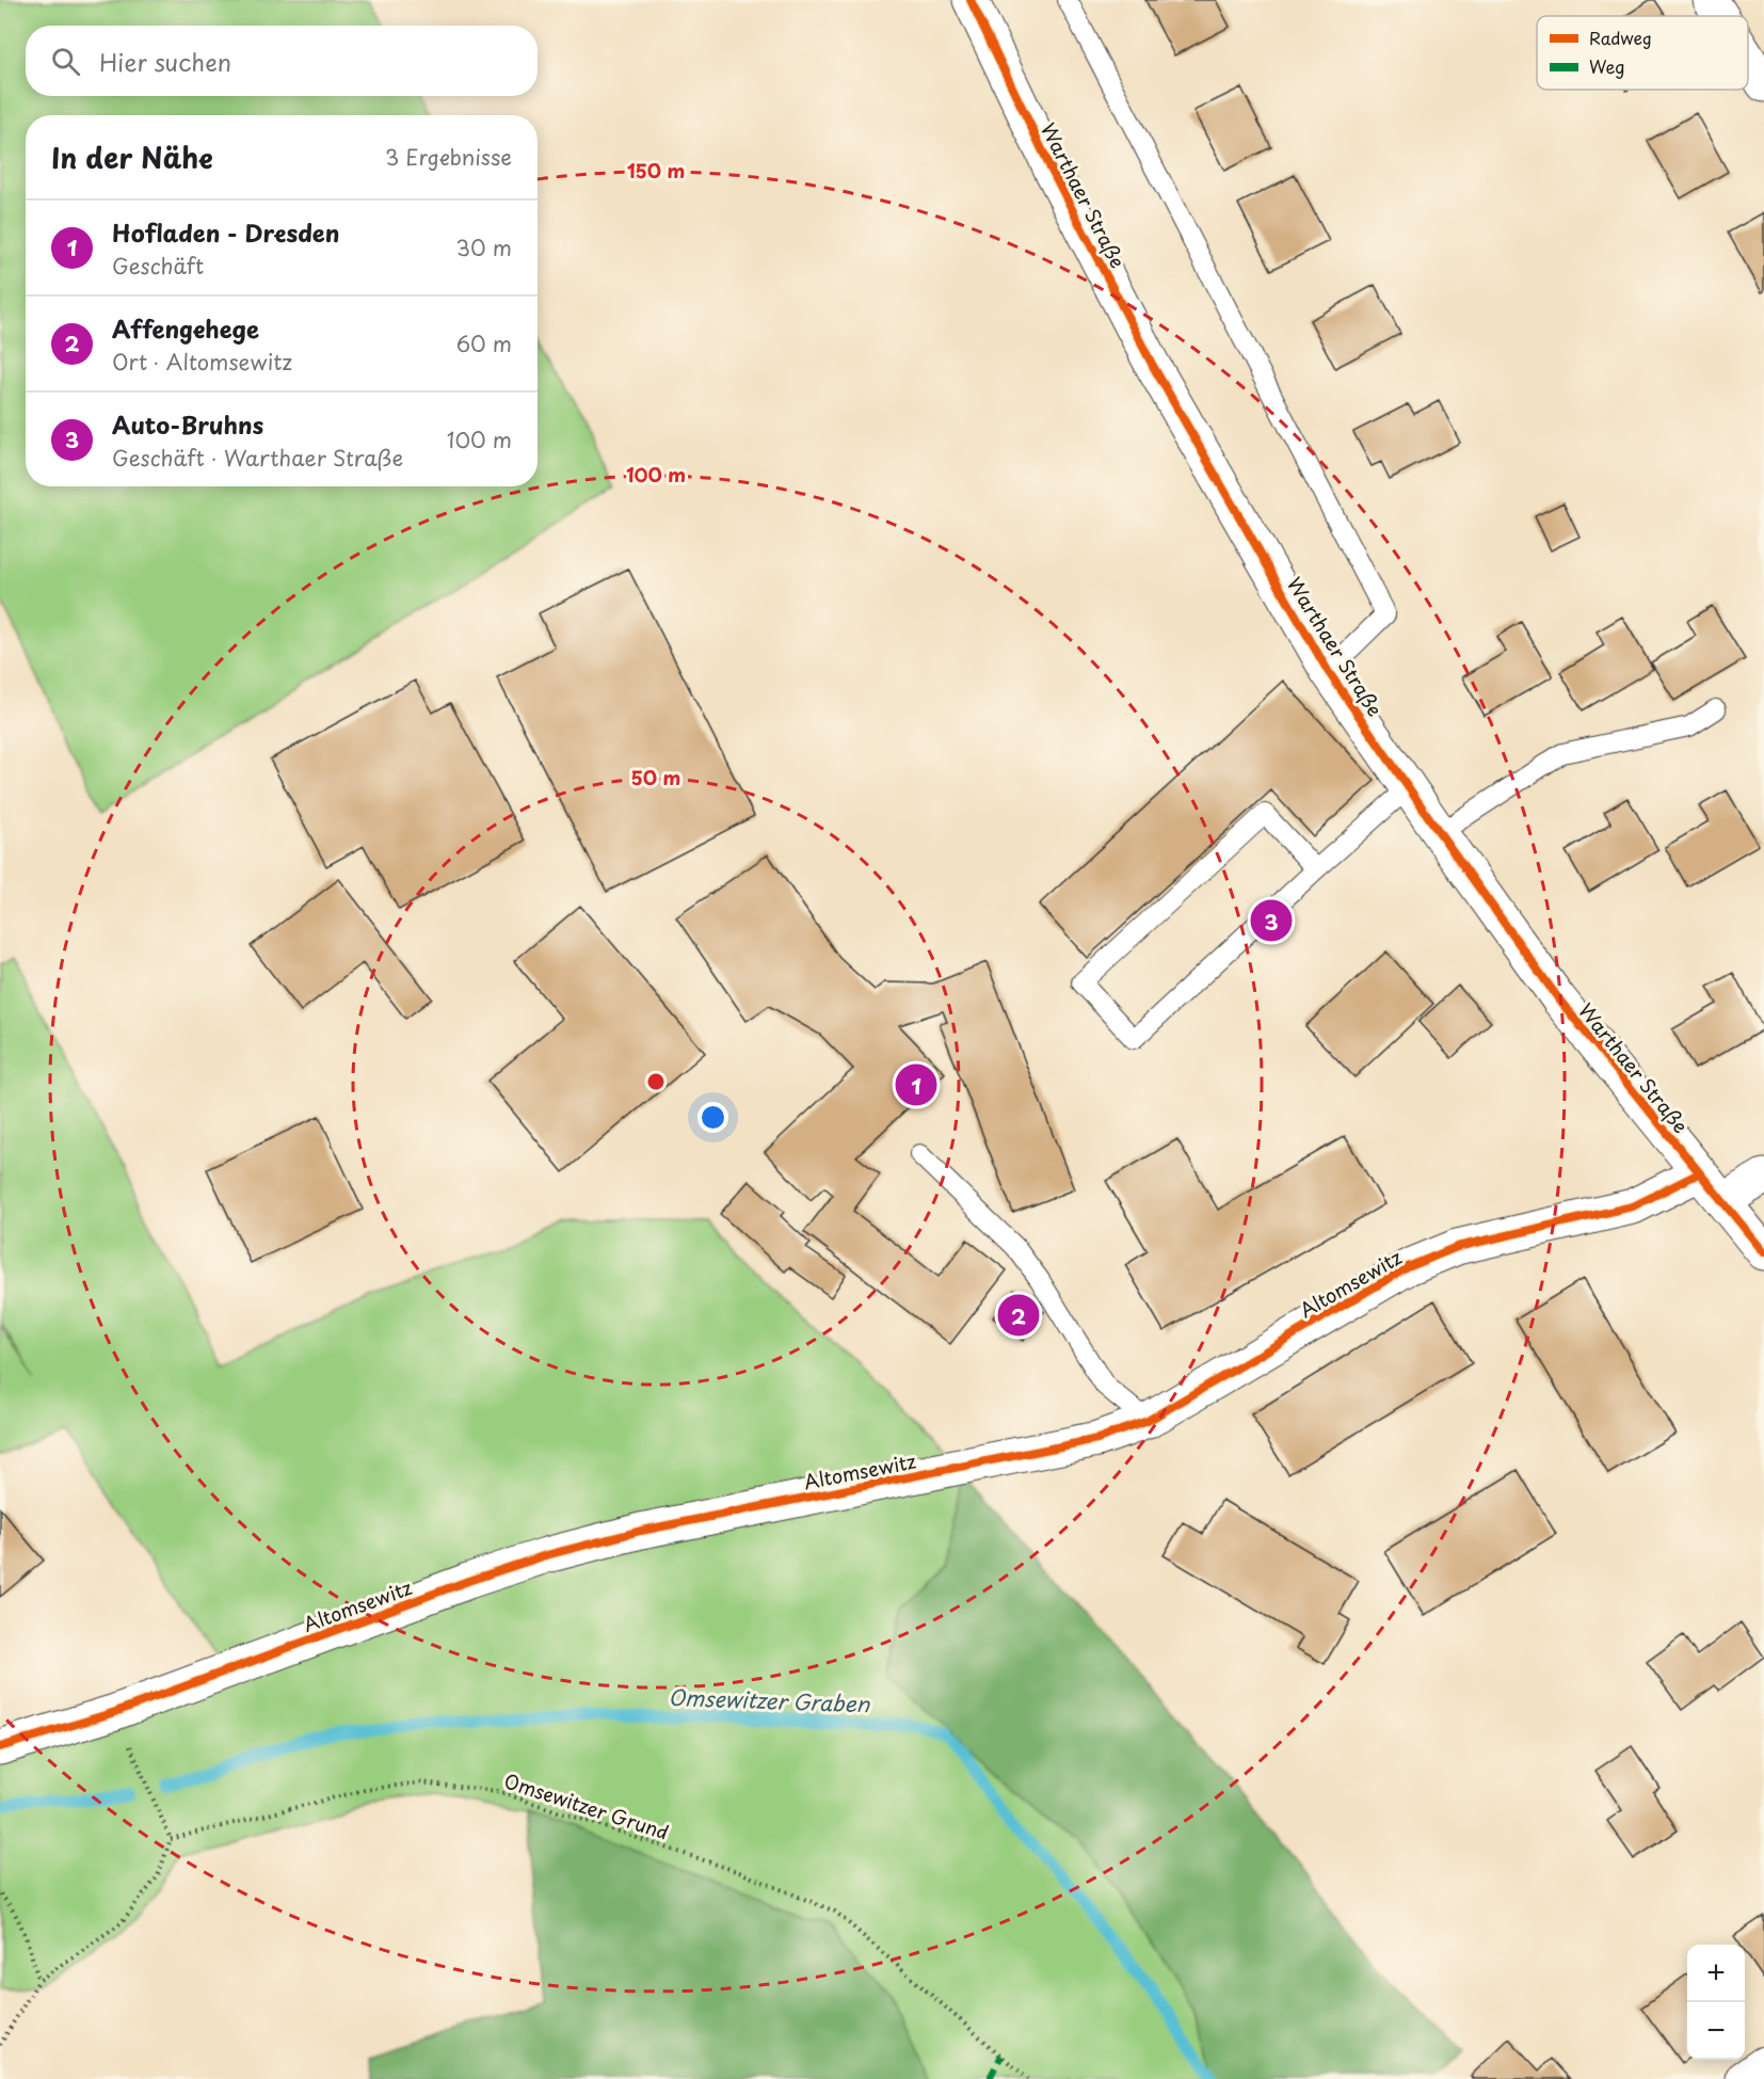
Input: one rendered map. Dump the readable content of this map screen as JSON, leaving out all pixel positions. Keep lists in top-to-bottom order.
{
  "streets": {
    "street": ["Warthaer Straße", "Altomsewitz"],
    "path": ["Omsewitzer Grund"]
  },
  "crossings": [
    ["Warthaer Straße", "Altomsewitz"]
  ],
  "water": ["Omsewitzer Graben"],
  "legend": ["Radweg", "Weg"],
  "page": {
    "search": "Hier suchen",
    "heading": ["In der Nähe", "3 Ergebnisse"],
    "list": [
      {
        "mark": "1",
        "name": "Hofladen - Dresden",
        "note": "Geschäft",
        "value": "30 m"
      },
      {
        "mark": "2",
        "name": "Affengehege",
        "note": "Ort · Altomsewitz",
        "value": "60 m"
      },
      {
        "mark": "3",
        "name": "Auto-Bruhns",
        "note": "Geschäft · Warthaer Straße",
        "value": "100 m"
      }
    ],
    "pins": ["3", "1", "2"],
    "map_buttons": ["+", "−"]
  },
  "rings": ["150 m", "100 m", "50 m"]
}
